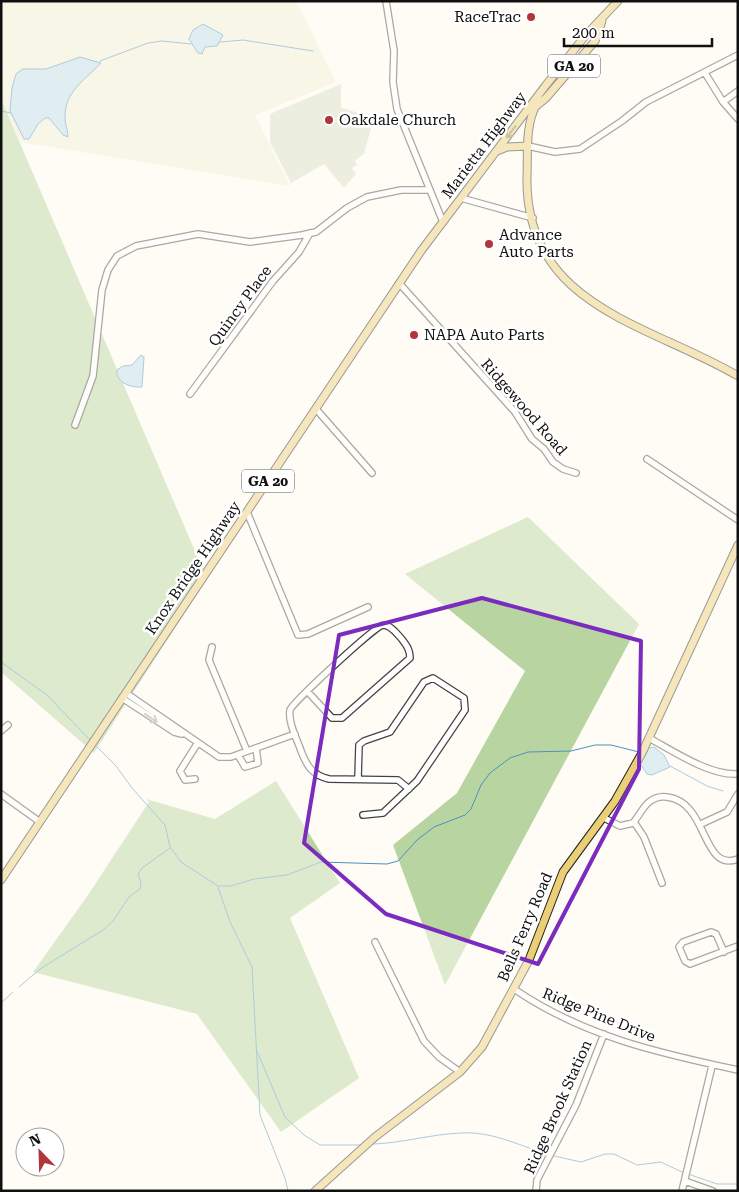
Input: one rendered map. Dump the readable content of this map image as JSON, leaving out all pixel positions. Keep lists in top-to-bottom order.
{
  "streets": {
    "main road": [
      "GA 20",
      "Marietta Highway",
      "Knox Bridge Highway",
      "Bells Ferry Road"
    ],
    "street": [
      "Quincy Place",
      "Ridgewood Road",
      "Ridge Pine Drive",
      "Ridge Brook Station"
    ]
  },
  "crossings": [
    ["Marietta Highway", "Knox Bridge Highway"],
    ["Ridgewood Road", "Knox Bridge Highway"],
    ["Bells Ferry Road", "Ridge Pine Drive"],
    ["Ridge Pine Drive", "Ridge Brook Station"]
  ],
  "places": [
    "RaceTrac",
    "Oakdale Church",
    "Advance Auto Parts",
    "NAPA Auto Parts"
  ],
  "scale_bar": "200 m",
  "north": "top left"
}
